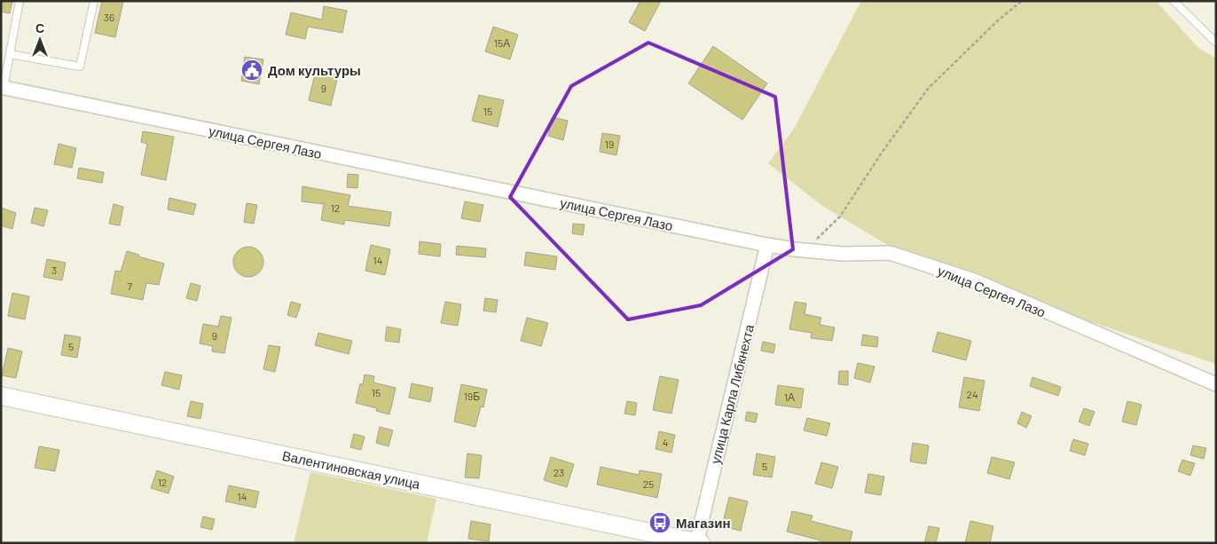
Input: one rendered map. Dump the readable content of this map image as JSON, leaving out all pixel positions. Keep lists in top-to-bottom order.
{
  "streets": {
    "main road": ["Валентиновская улица"],
    "street": ["улица Сергея Лазо", "улица Карла Либкнехта"]
  },
  "crossings": [
    ["улица Сергея Лазо", "улица Карла Либкнехта"],
    ["улица Карла Либкнехта", "Валентиновская улица"]
  ],
  "places": {
    "public building": ["Дом культуры"],
    "bus stop": ["Магазин"]
  },
  "house_numbers": [
    "36",
    "15А",
    "9",
    "15",
    "19",
    "12",
    "14",
    "3",
    "7",
    "9",
    "5",
    "15",
    "24",
    "19Б",
    "1А",
    "4",
    "5",
    "23",
    "12",
    "25",
    "14"
  ],
  "north": "top"
}
